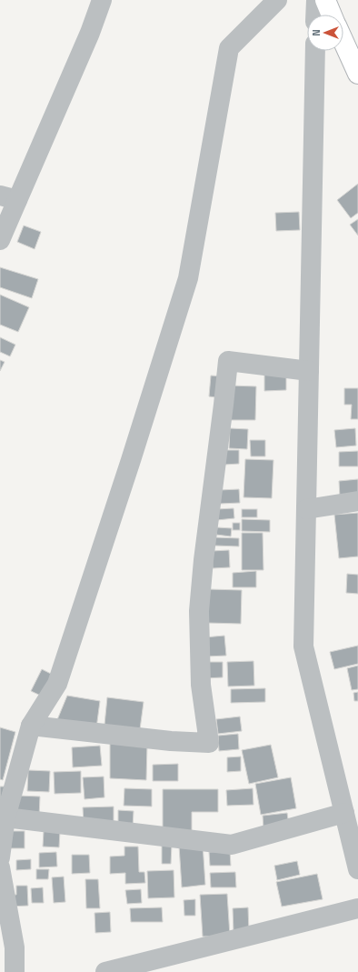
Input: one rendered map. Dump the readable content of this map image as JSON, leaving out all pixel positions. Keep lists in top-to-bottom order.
{
  "north": "left"
}
